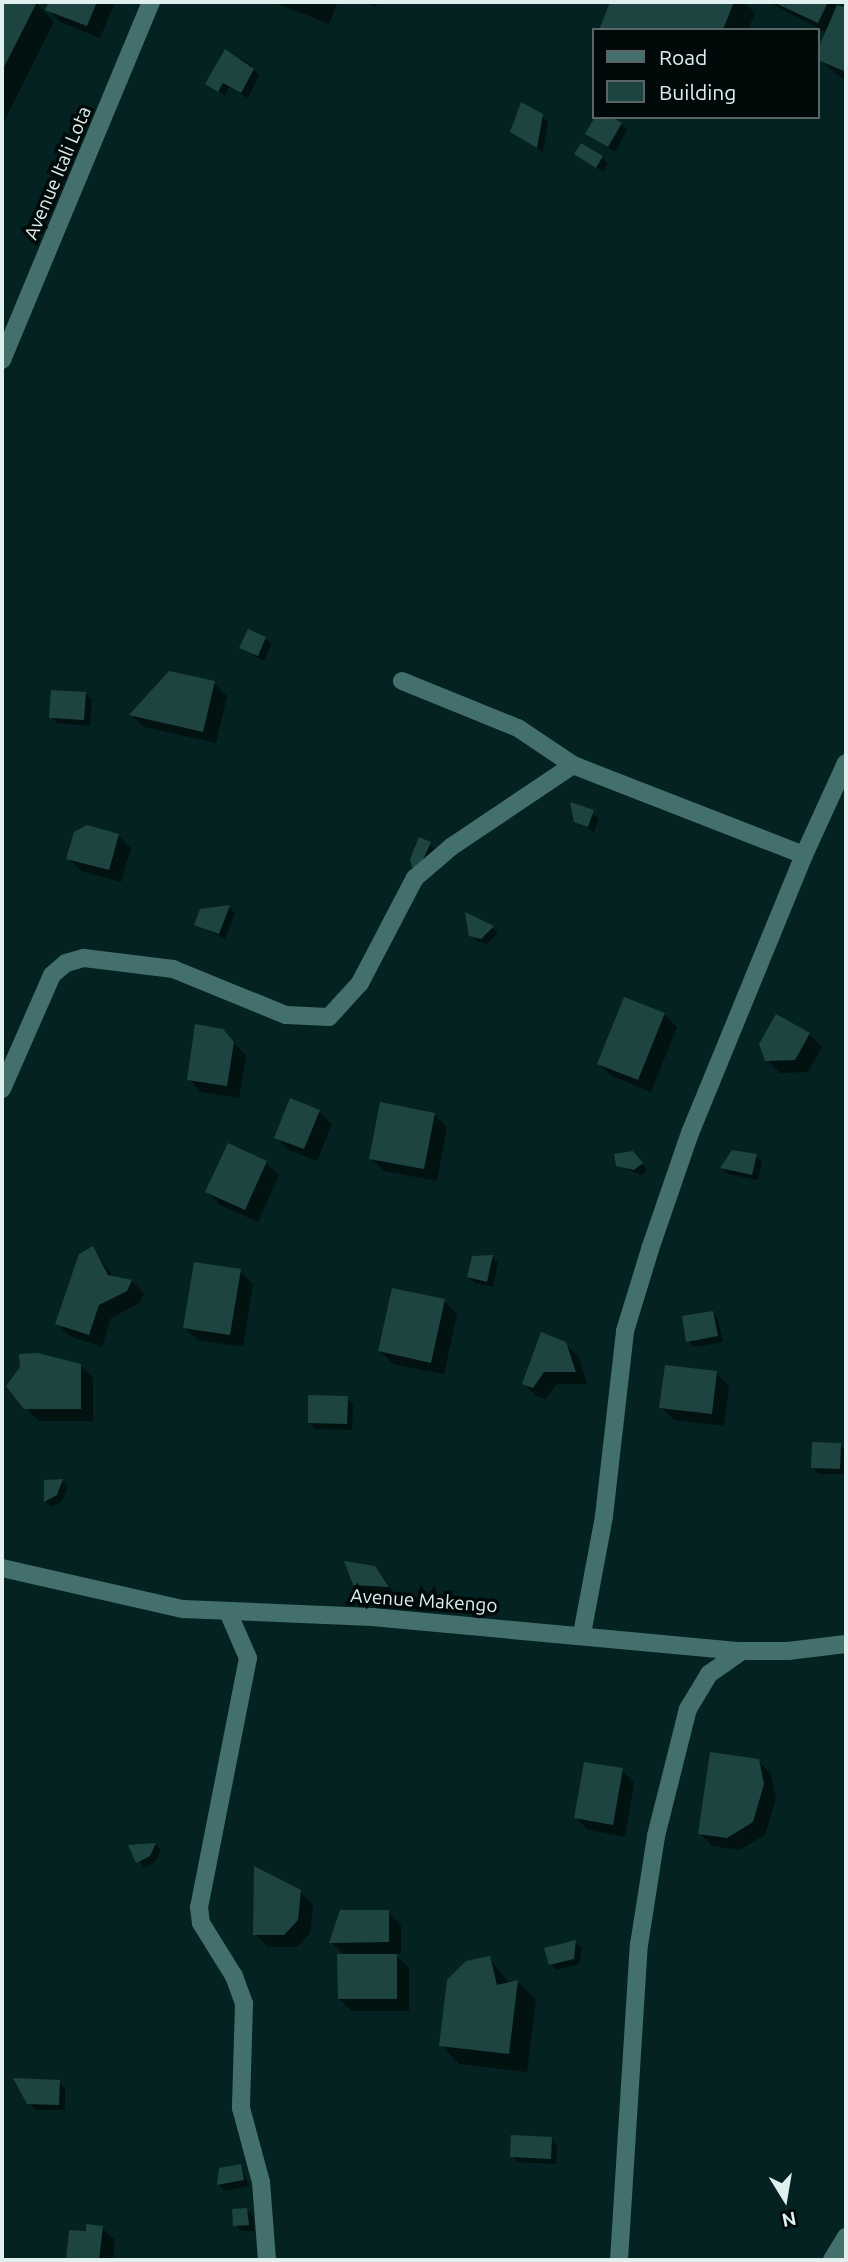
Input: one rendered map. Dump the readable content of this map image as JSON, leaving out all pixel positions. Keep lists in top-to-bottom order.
{
  "streets": {
    "street": ["Avenue Itali Lota", "Avenue Makengo"]
  },
  "legend": ["Road", "Building"],
  "north": "bottom"
}
